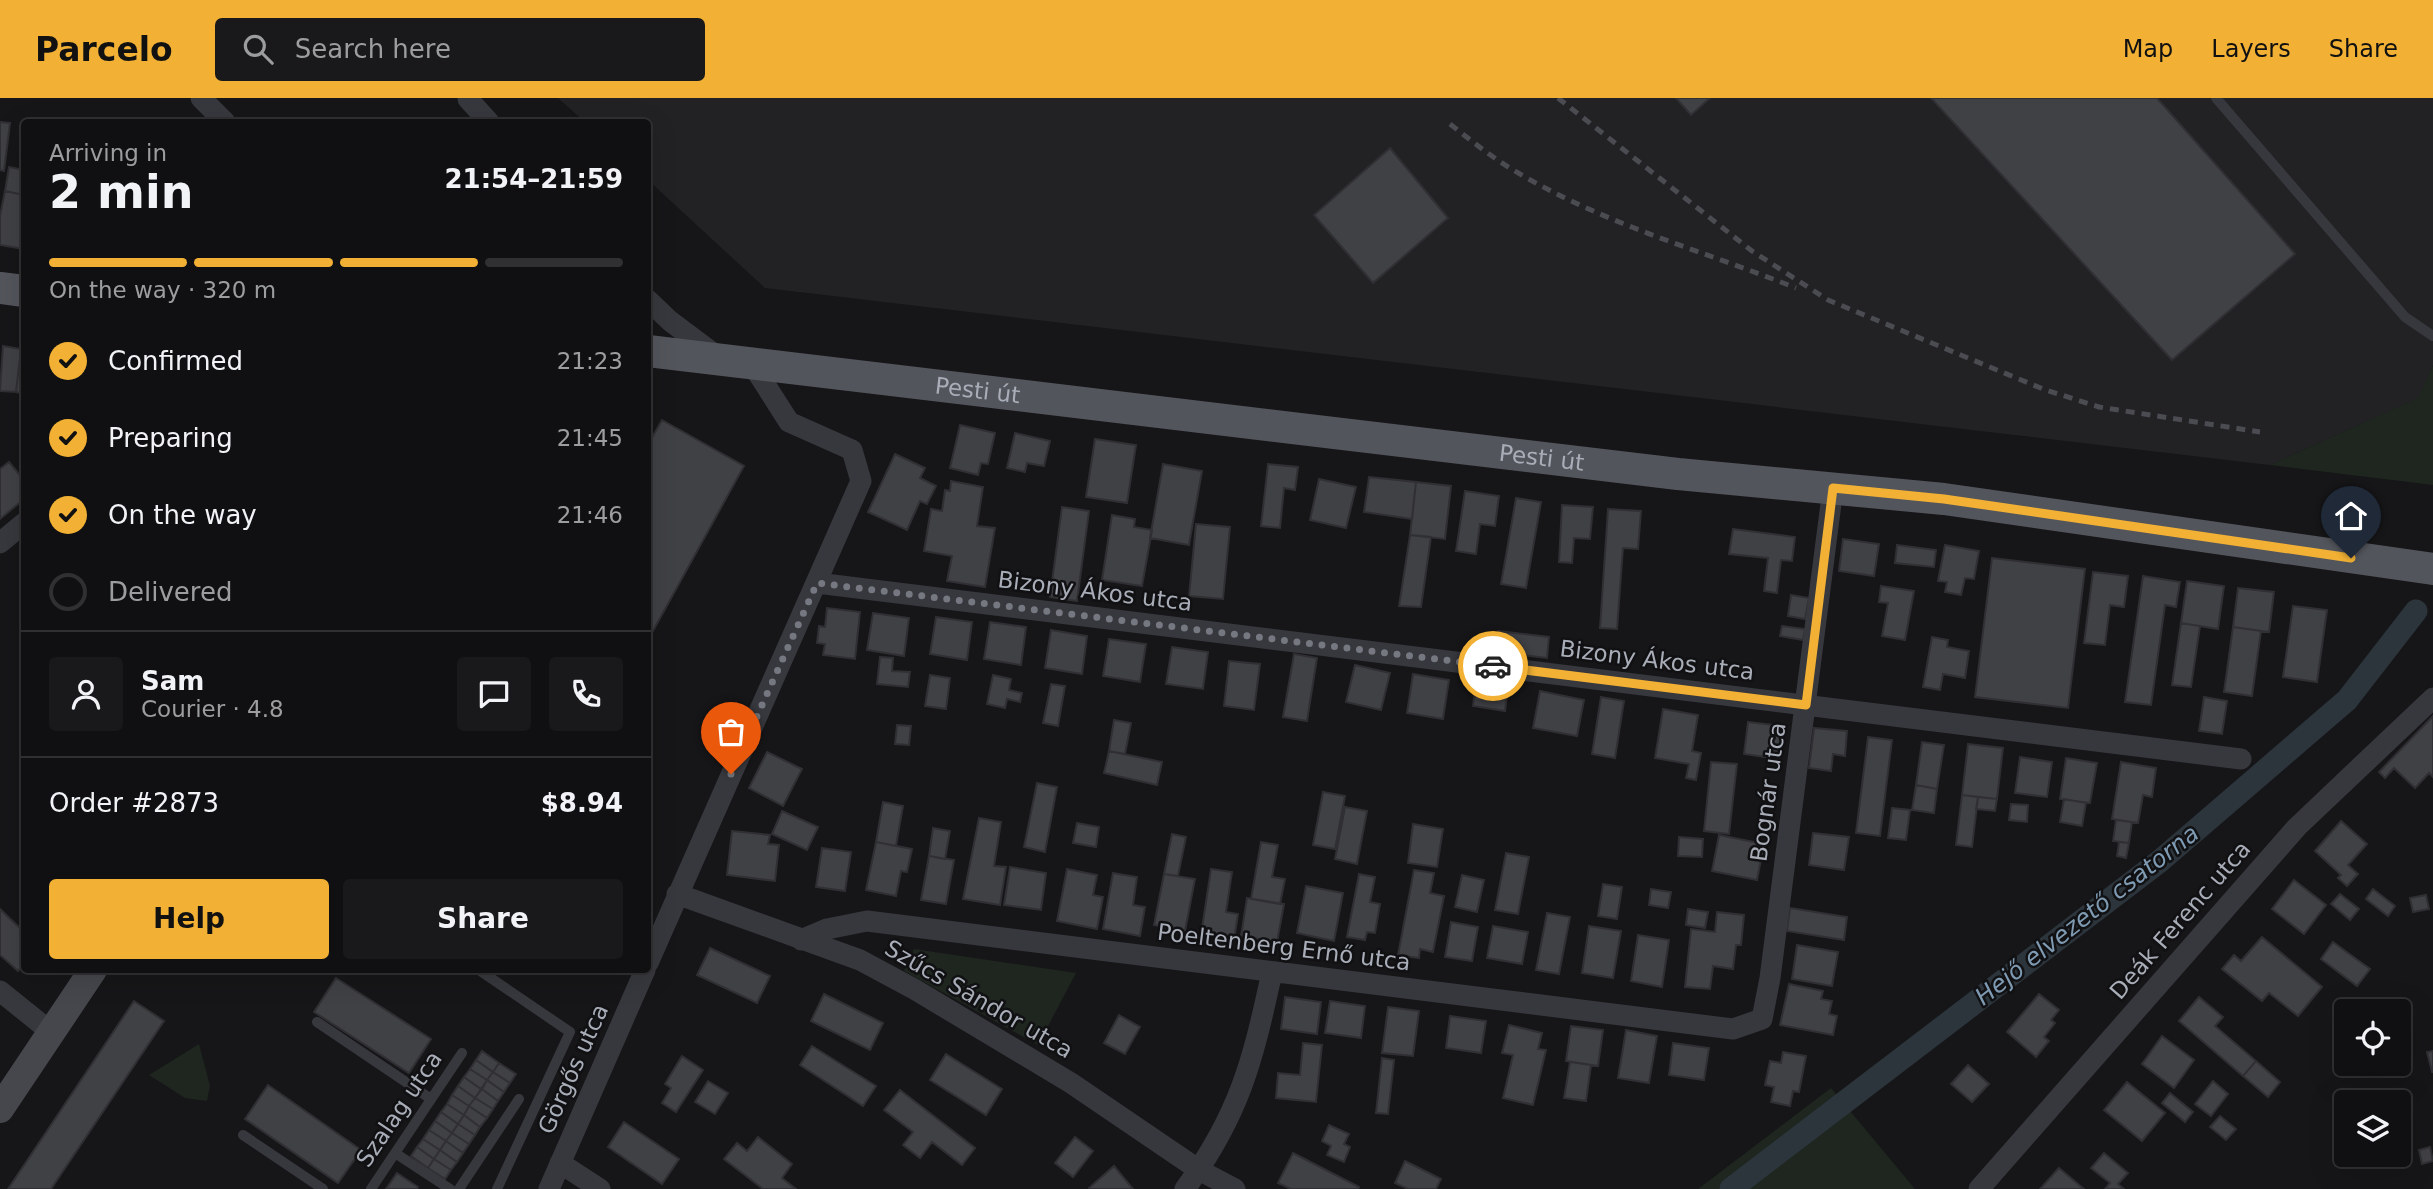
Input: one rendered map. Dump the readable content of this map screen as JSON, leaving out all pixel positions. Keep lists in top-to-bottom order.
{
  "streets": {
    "main road": ["Pesti út"],
    "street": [
      "Bizony Ákos utca",
      "Bognár utca",
      "Deák Ferenc utca",
      "Poeltenberg Ernő utca",
      "Szűcs Sándor utca",
      "Görgős utca"
    ],
    "lane": ["Szalag utca"]
  },
  "crossings": [
    ["Pesti út", "Bognár utca"],
    ["Bizony Ákos utca", "Bognár utca"],
    ["Bognár utca", "Poeltenberg Ernő utca"],
    ["Poeltenberg Ernő utca", "Szűcs Sándor utca"]
  ],
  "water": ["Hejő elvezető csatorna"],
  "page": {
    "header": "Parcelo",
    "search": "Search here",
    "nav": ["Map", "Layers", "Share"],
    "heading": ["2 min", "Arriving in", "21:54–21:59"],
    "panel": [
      "Sam",
      "Courier · 4.8",
      "Order #2873",
      "$8.94"
    ],
    "bar": "On the way · 320 m",
    "list": [
      ["Confirmed", "21:23"],
      ["Preparing", "21:45"],
      ["On the way", "21:46"],
      "Delivered"
    ],
    "buttons": ["Help", "Share"]
  }
}
